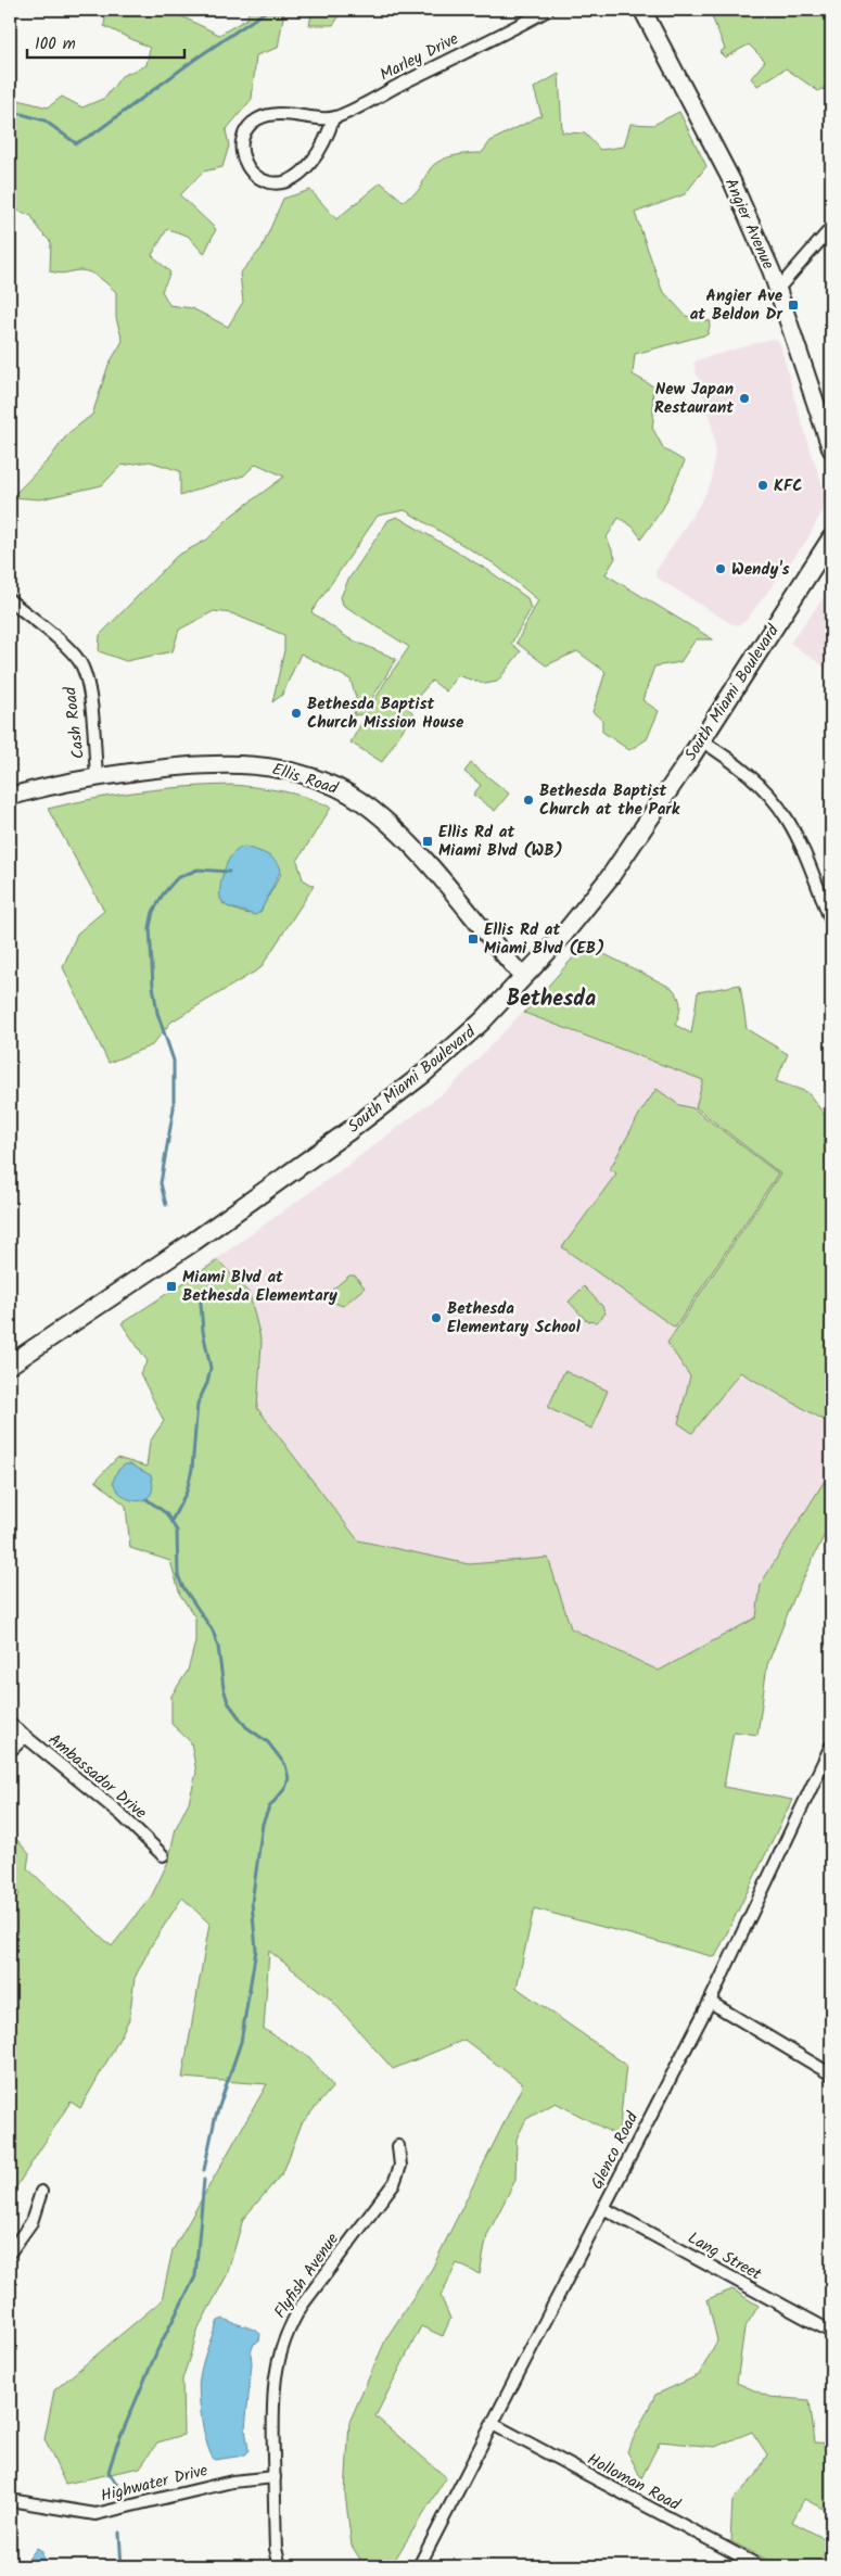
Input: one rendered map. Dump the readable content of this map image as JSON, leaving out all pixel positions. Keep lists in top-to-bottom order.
{
  "streets": {
    "main road": ["Angier Avenue", "South Miami Boulevard", "Ellis Road"],
    "street": [
      "Marley Drive",
      "Cash Road",
      "Ambassador Drive",
      "Glenco Road",
      "Lang Street",
      "Flyfish Avenue",
      "Holloman Road",
      "Highwater Drive"
    ]
  },
  "crossings": [
    ["South Miami Boulevard", "Ellis Road"],
    ["Cash Road", "Ellis Road"],
    ["Glenco Road", "Lang Street"],
    ["Glenco Road", "Holloman Road"],
    ["Flyfish Avenue", "Highwater Drive"]
  ],
  "districts": ["Bethesda"],
  "places": {
    "transit": [
      "Angier Ave at Beldon Dr",
      "Ellis Rd at Miami Blvd (WB)",
      "Ellis Rd at Miami Blvd (EB)",
      "Miami Blvd at Bethesda Elementary"
    ],
    "other": [
      "New Japan Restaurant",
      "KFC",
      "Wendy's",
      "Bethesda Baptist Church Mission House",
      "Bethesda Baptist Church at the Park",
      "Bethesda Elementary School"
    ]
  },
  "scale_bar": "100 m"
}
